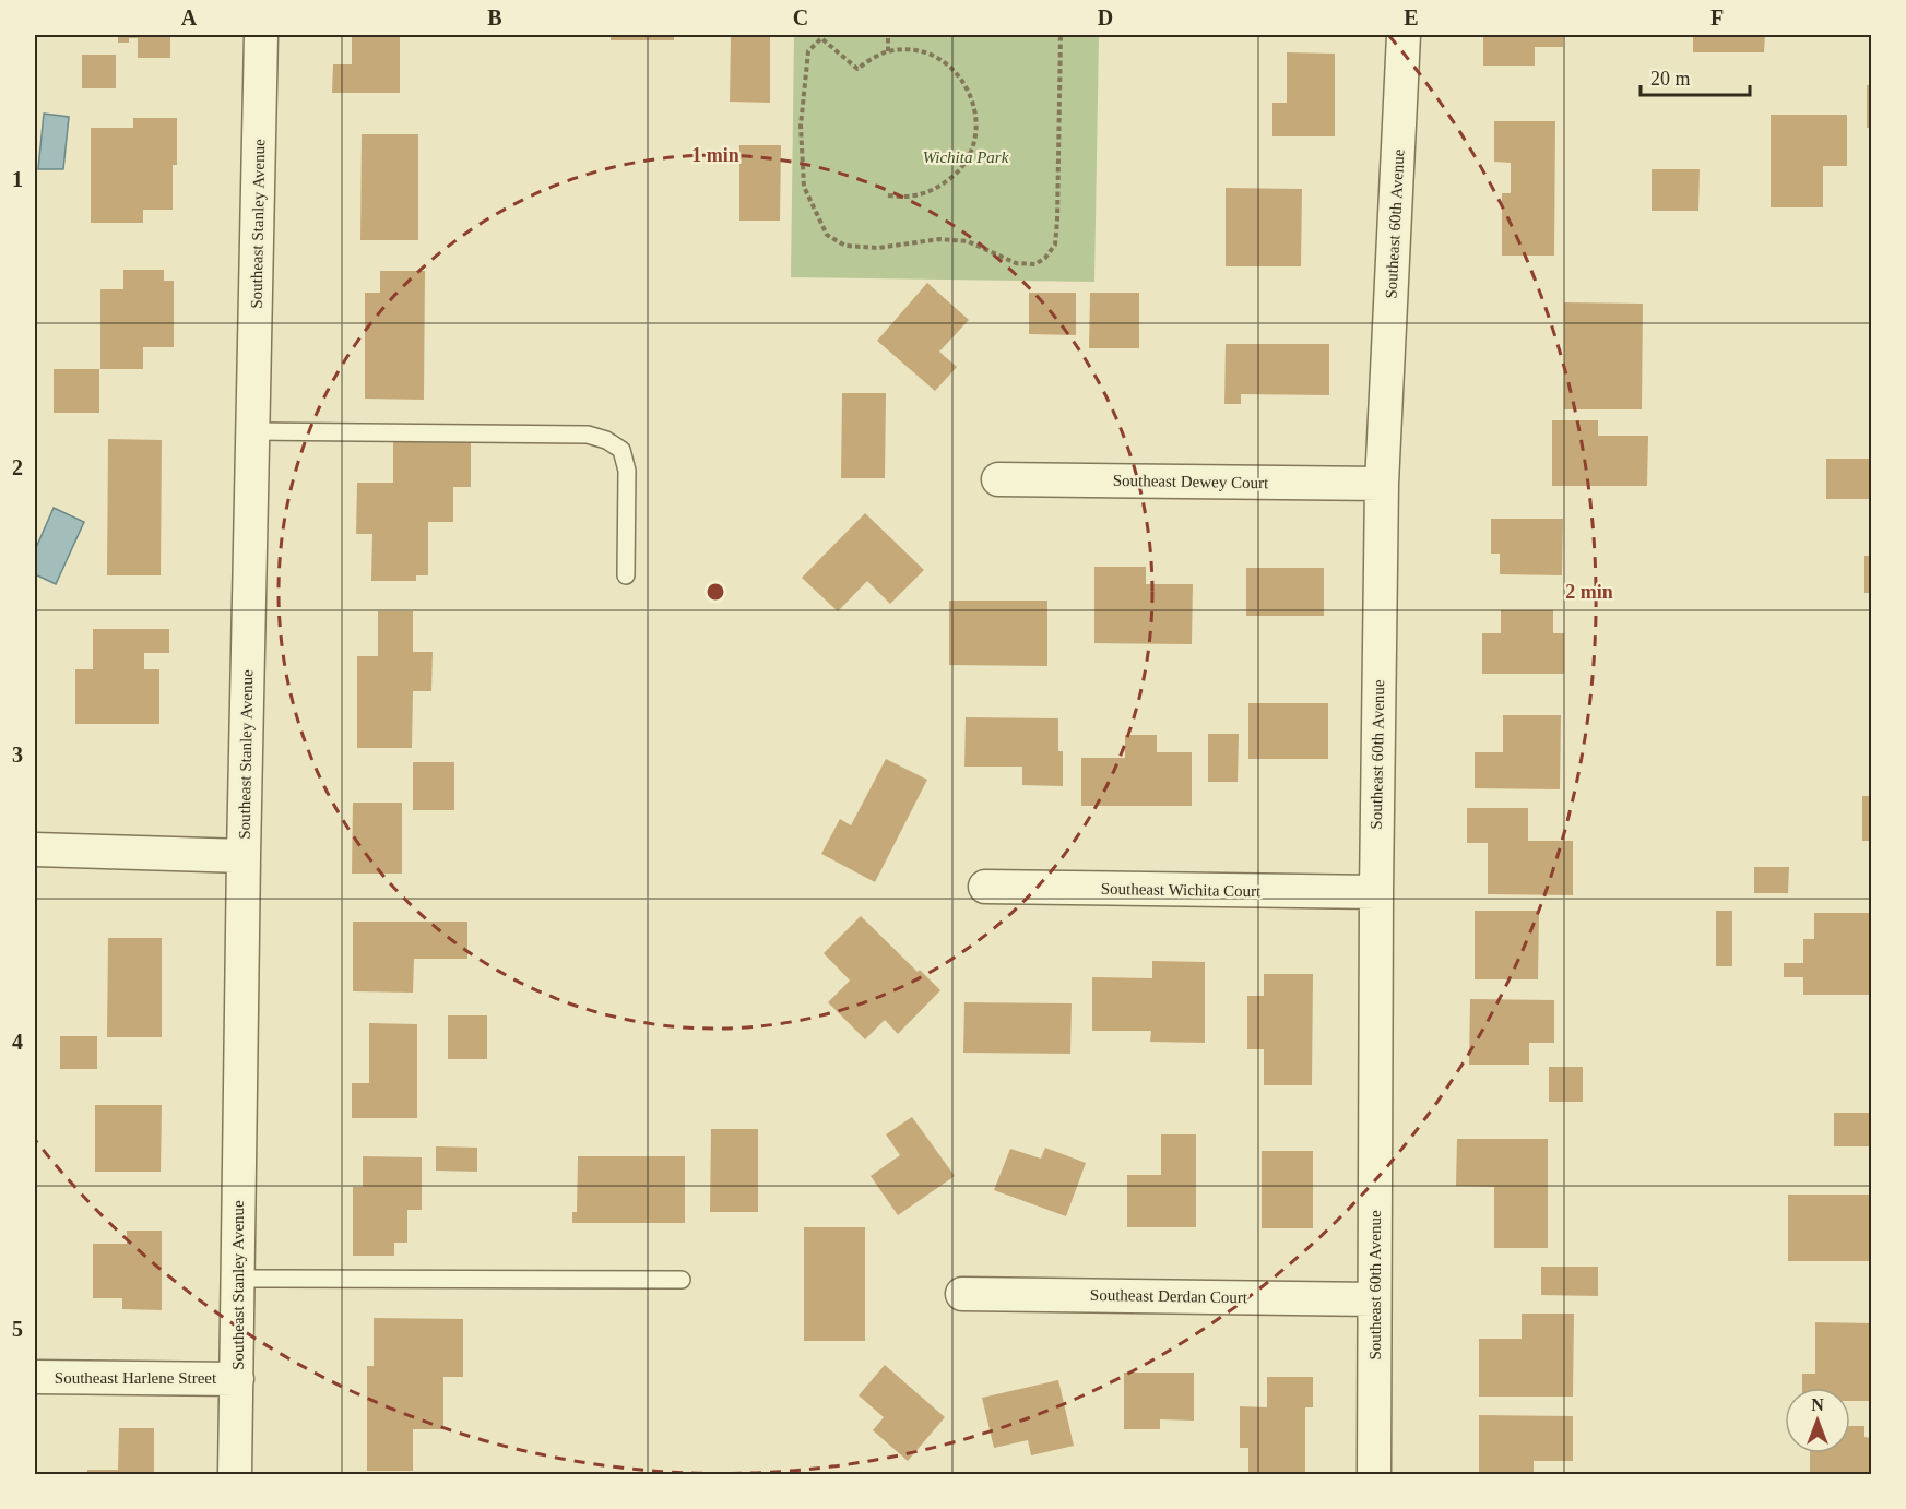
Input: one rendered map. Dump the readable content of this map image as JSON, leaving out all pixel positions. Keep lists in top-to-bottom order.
{
  "streets": {
    "street": [
      "Southeast Stanley Avenue",
      "Southeast 60th Avenue",
      "Southeast Dewey Court",
      "Southeast Wichita Court",
      "Southeast Derdan Court",
      "Southeast Harlene Street"
    ]
  },
  "crossings": [
    ["Southeast Stanley Avenue", "Southeast Harlene Street"],
    ["Southeast 60th Avenue", "Southeast Dewey Court"],
    ["Southeast 60th Avenue", "Southeast Wichita Court"],
    ["Southeast 60th Avenue", "Southeast Derdan Court"]
  ],
  "parks": ["Wichita Park"],
  "scale_bar": "20 m",
  "north": "top",
  "grid": {
    "columns": [
      "A",
      "B",
      "C",
      "D",
      "E",
      "F"
    ],
    "rows": [
      "1",
      "2",
      "3",
      "4",
      "5"
    ]
  },
  "rings": ["1 min", "2 min"]
}
